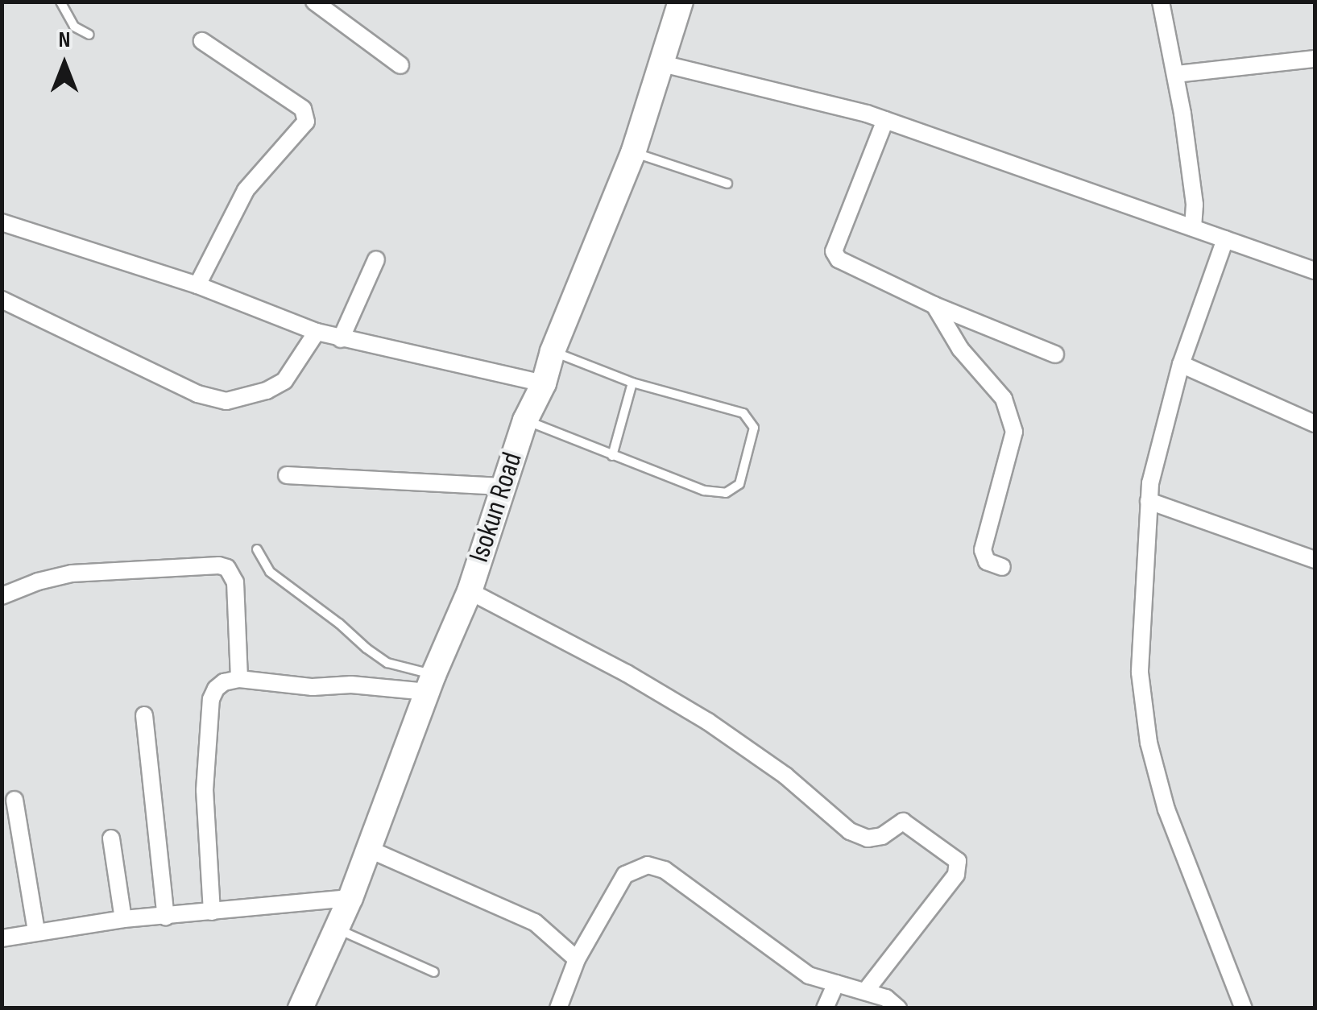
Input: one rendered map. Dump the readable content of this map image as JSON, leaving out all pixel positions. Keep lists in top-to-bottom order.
{
  "streets": {
    "main road": ["Isokun Road"]
  },
  "north": "top"
}
